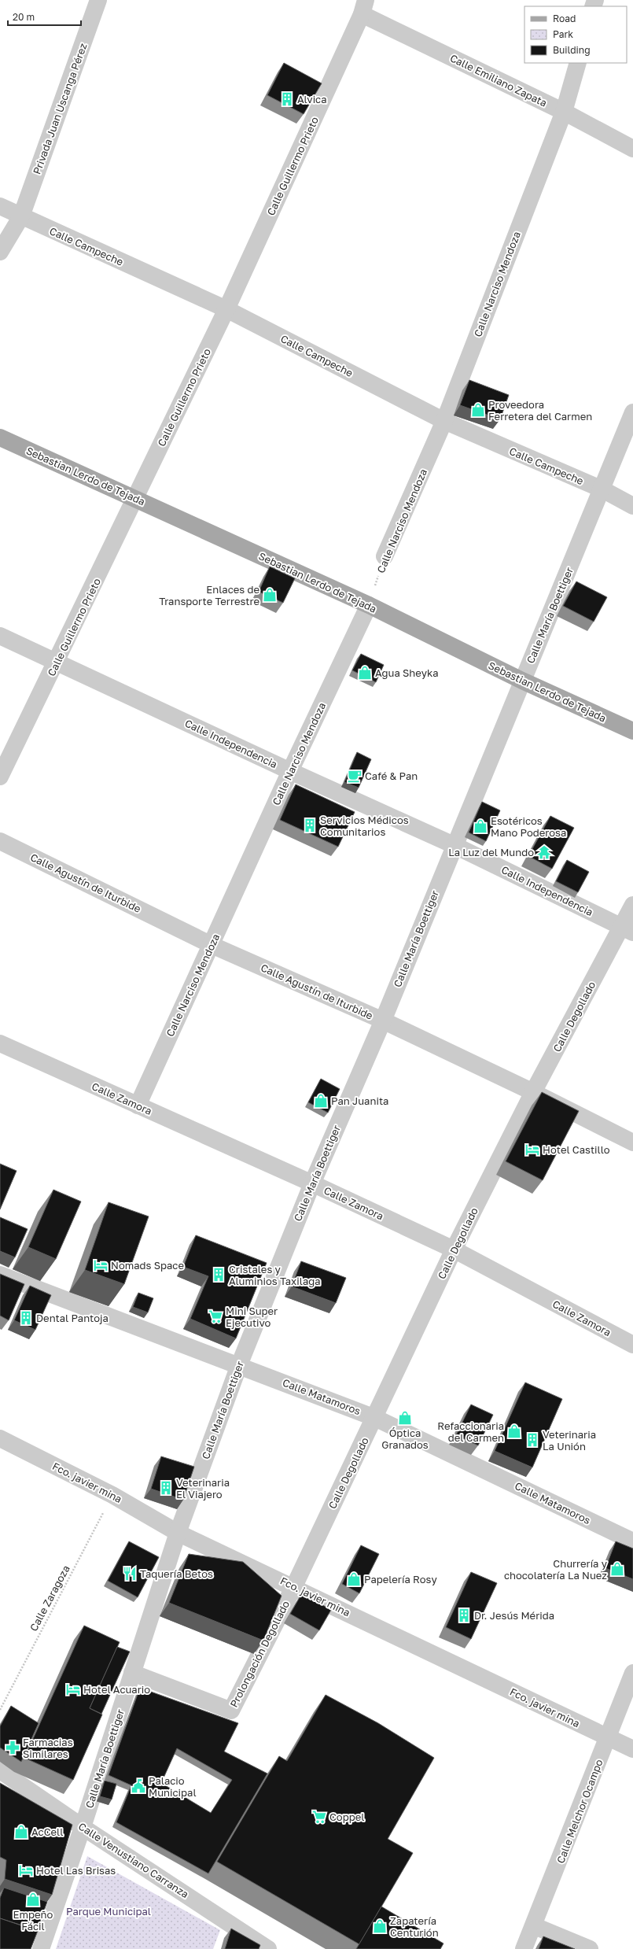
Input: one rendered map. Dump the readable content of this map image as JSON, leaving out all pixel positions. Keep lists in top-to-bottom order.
{
  "streets": {
    "main road": ["Sebastian Lerdo de Tejada"],
    "street": [
      "Calle Emiliano Zapata",
      "Privada Juan Uscanga Pérez",
      "Calle Guillermo Prieto",
      "Calle Campeche",
      "Calle Narciso Mendoza",
      "Calle María Boettiger",
      "Calle Independencia",
      "Calle Agustín de Iturbide",
      "Calle Degollado",
      "Calle Zamora",
      "Calle Matamoros",
      "Fco. javier mina",
      "Prolongación Degollado",
      "Calle Melchor Ocampo",
      "Calle Venustiano Carranza"
    ],
    "path": ["Calle Zaragoza"]
  },
  "crossings": [
    ["Calle Emiliano Zapata", "Calle Guillermo Prieto"],
    ["Calle Emiliano Zapata", "Calle Narciso Mendoza"],
    ["Privada Juan Uscanga Pérez", "Calle Campeche"],
    ["Calle Guillermo Prieto", "Calle Campeche"],
    ["Calle Guillermo Prieto", "Sebastian Lerdo de Tejada"],
    ["Calle Guillermo Prieto", "Calle Independencia"],
    ["Calle Campeche", "Calle Narciso Mendoza"],
    ["Calle Campeche", "Calle María Boettiger"],
    ["Calle Narciso Mendoza", "Sebastian Lerdo de Tejada"],
    ["Calle Narciso Mendoza", "Calle Independencia"],
    ["Calle Narciso Mendoza", "Calle Agustín de Iturbide"],
    ["Calle Narciso Mendoza", "Calle Zamora"],
    ["Sebastian Lerdo de Tejada", "Calle María Boettiger"],
    ["Calle María Boettiger", "Calle Independencia"],
    ["Calle María Boettiger", "Calle Agustín de Iturbide"],
    ["Calle María Boettiger", "Calle Zamora"],
    ["Calle María Boettiger", "Calle Matamoros"],
    ["Calle María Boettiger", "Fco. javier mina"],
    ["Calle María Boettiger", "Prolongación Degollado"],
    ["Calle María Boettiger", "Calle Venustiano Carranza"],
    ["Calle Independencia", "Calle Degollado"],
    ["Calle Agustín de Iturbide", "Calle Degollado"],
    ["Calle Degollado", "Calle Zamora"],
    ["Calle Degollado", "Calle Matamoros"],
    ["Calle Degollado", "Fco. javier mina"],
    ["Calle Degollado", "Prolongación Degollado"],
    ["Fco. javier mina", "Calle Zaragoza"],
    ["Fco. javier mina", "Prolongación Degollado"],
    ["Fco. javier mina", "Calle Melchor Ocampo"]
  ],
  "parks": ["Parque Municipal"],
  "places": {
    "building": [
      "Alvica",
      "Servicios Médicos Comunitarios",
      "Cristales y Aluminios Taxilaga",
      "Dental Pantoja",
      "Veterinaria La Unión",
      "Veterinaria El Viajero",
      "Dr. Jesús Mérida"
    ],
    "shop": [
      "Proveedora Ferretera del Carmen",
      "Enlaces de Transporte Terrestre",
      "Agua Sheyka",
      "Esotéricos Mano Poderosa",
      "Pan Juanita",
      "Óptica Granados",
      "Refaccionaria del Carmen",
      "Churrería y chocolatería La Nuez",
      "Papelería Rosy",
      "AcCell",
      "Empeño Fácil",
      "Zapatería Centurión"
    ],
    "cafe": ["Café & Pan"],
    "temple": ["La Luz del Mundo"],
    "hotel": [
      "Hotel Castillo",
      "Nomads Space",
      "Hotel Acuario",
      "Hotel Las Brisas"
    ],
    "supermarket": ["Mini Super Ejecutivo", "Coppel"],
    "restaurant": ["Taquería Betos"],
    "pharmacy": ["Farmacias Similares"],
    "public building": ["Palacio Municipal"]
  },
  "legend": ["Road", "Park", "Building"],
  "scale_bar": "20 m"
}
